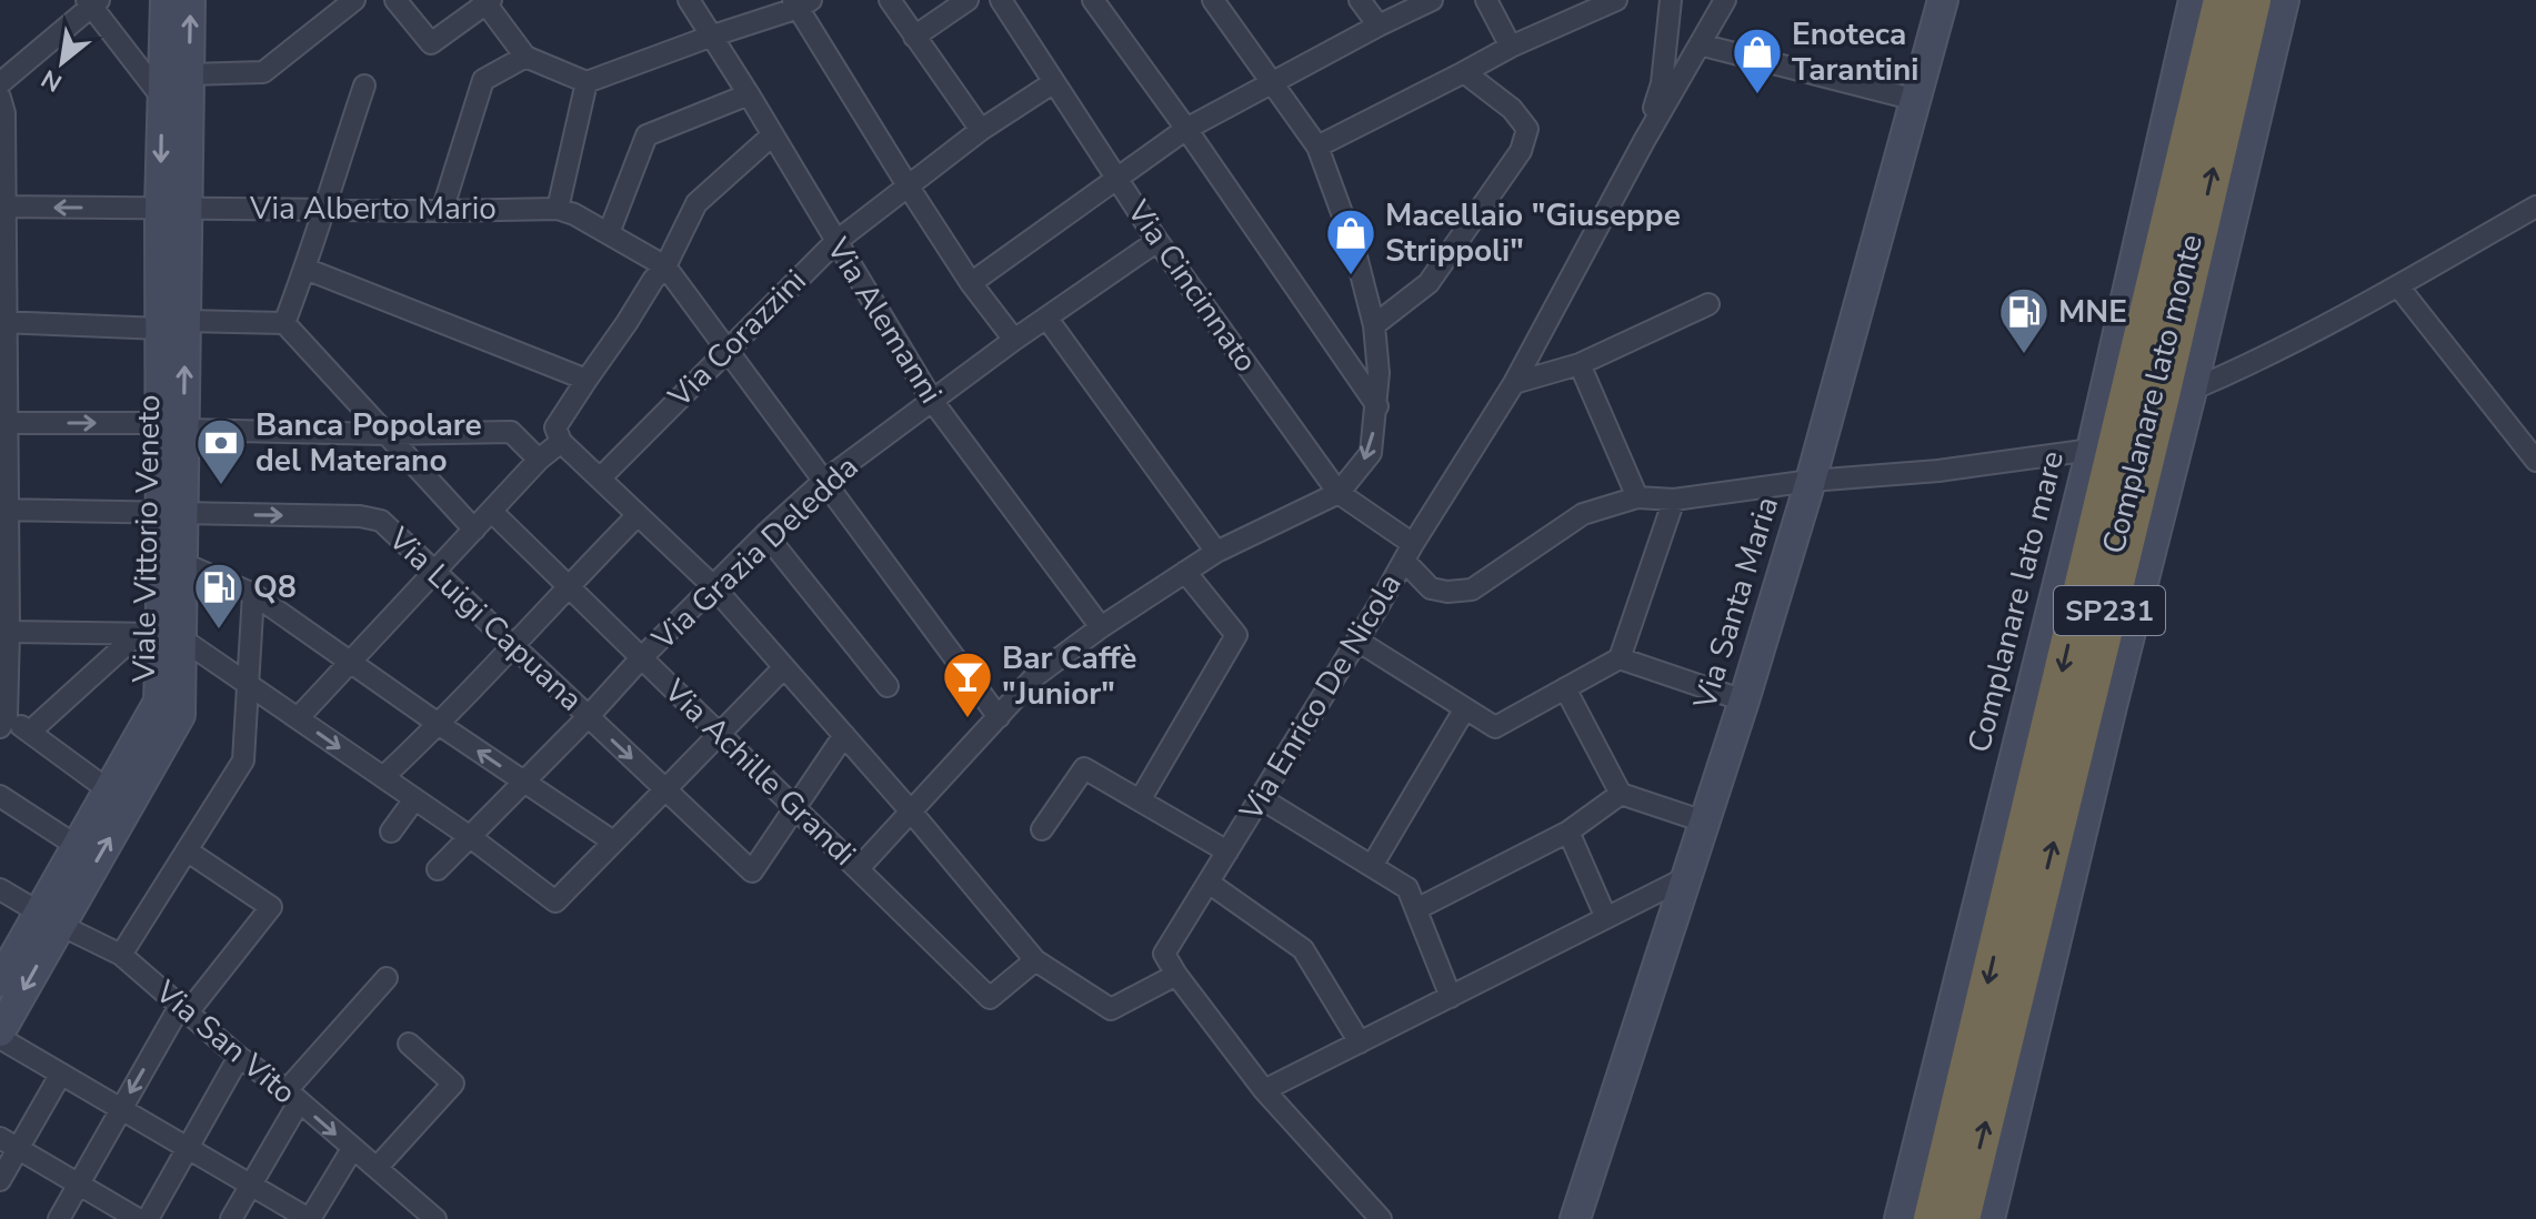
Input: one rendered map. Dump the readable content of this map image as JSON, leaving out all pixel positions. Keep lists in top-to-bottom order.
{
  "streets": {
    "highway": ["SP231"],
    "street": [
      "Via Alberto Mario",
      "Via Cincinnato",
      "Via Alemanni",
      "Via Corazzini",
      "Complanare lato monte",
      "Viale Vittorio Veneto",
      "Via Grazia Deledda",
      "Complanare lato mare",
      "Via Santa Maria",
      "Via Luigi Capuana",
      "Via Enrico De Nicola",
      "Via Achille Grandi",
      "Via San Vito"
    ]
  },
  "crossings": [
    ["Via Alberto Mario", "Via Corazzini"],
    ["Via Alberto Mario", "Viale Vittorio Veneto"],
    ["Via Alberto Mario", "Via Grazia Deledda"],
    ["Via Cincinnato", "Via Corazzini"],
    ["Via Cincinnato", "Via Grazia Deledda"],
    ["Via Cincinnato", "Via Enrico De Nicola"],
    ["Via Alemanni", "Via Corazzini"],
    ["Via Alemanni", "Via Grazia Deledda"],
    ["Viale Vittorio Veneto", "Via Luigi Capuana"],
    ["Viale Vittorio Veneto", "Via San Vito"],
    ["Via Grazia Deledda", "Via Luigi Capuana"],
    ["Via Grazia Deledda", "Via Achille Grandi"],
    ["Via Luigi Capuana", "Via Achille Grandi"]
  ],
  "places": {
    "shop": ["Enoteca Tarantini", "Macellaio \"Giuseppe Strippoli\""],
    "fuel station": ["MNE", "Q8"],
    "bank": ["Banca Popolare del Materano"],
    "bar": ["Bar Caffè \"Junior\""]
  },
  "north": "bottom left"
}
